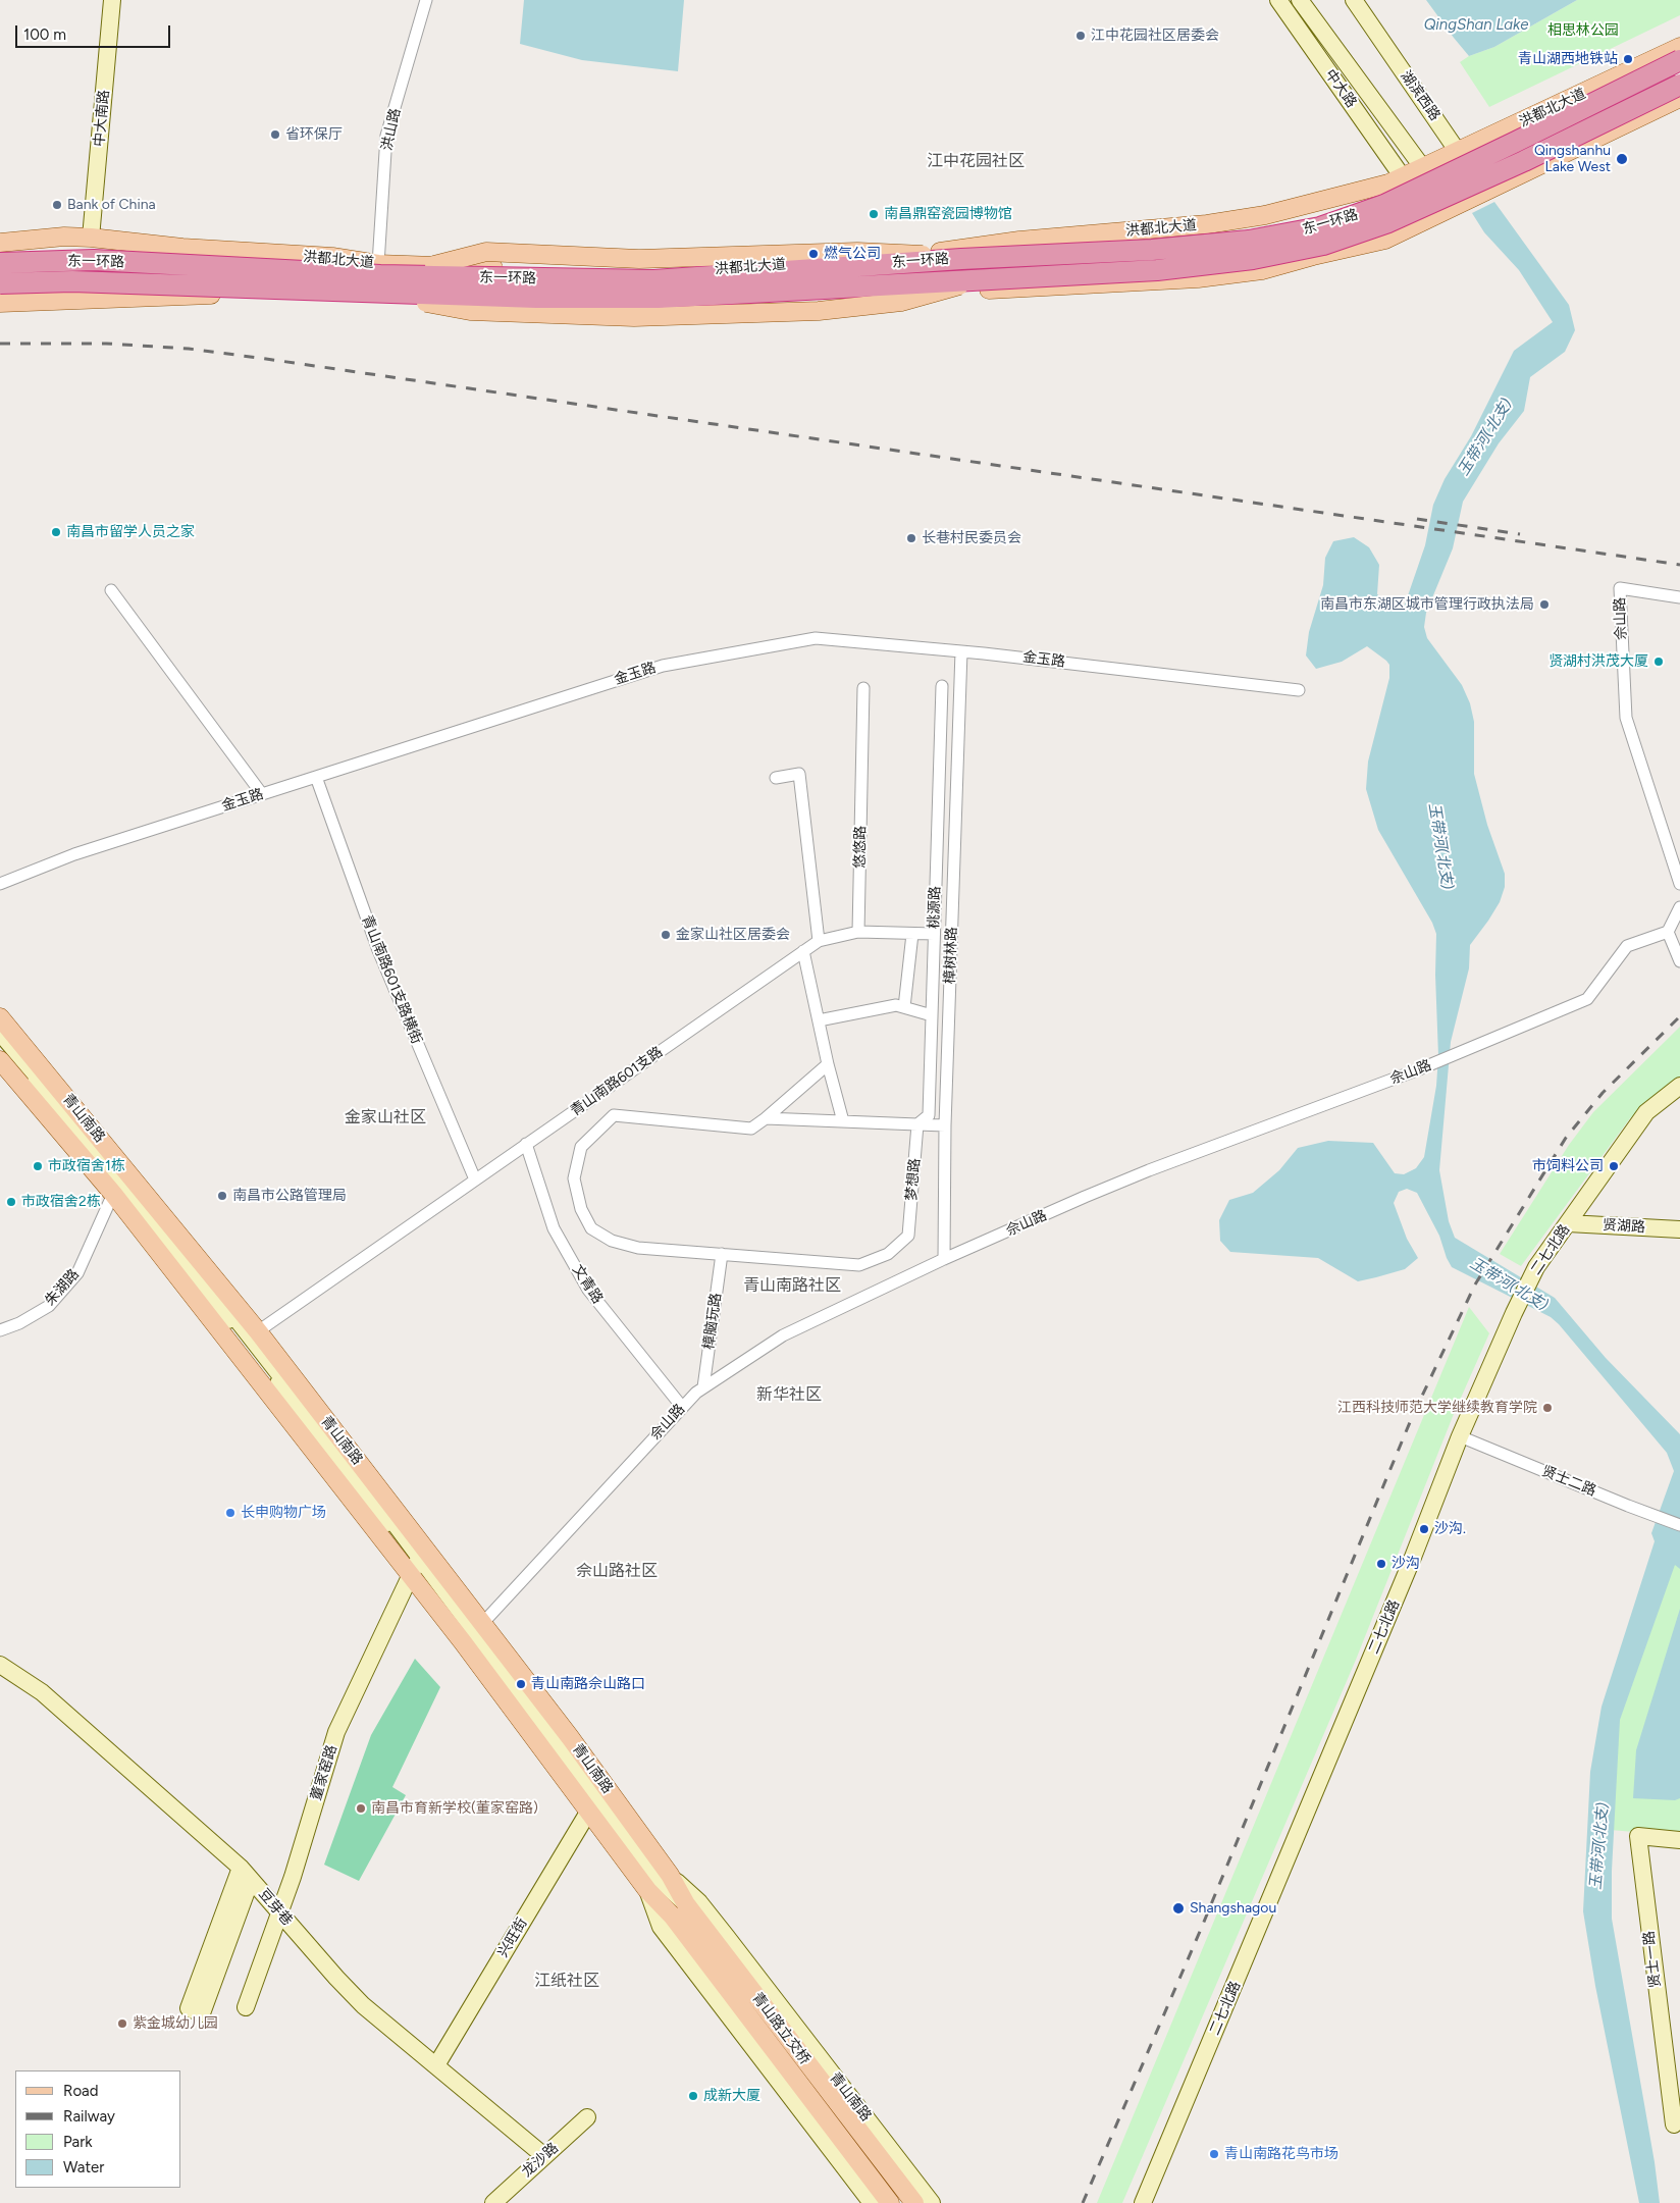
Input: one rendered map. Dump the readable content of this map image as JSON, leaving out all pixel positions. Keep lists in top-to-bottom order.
{
  "streets": {
    "highway": ["东一环路"],
    "main road": [
      "中大路",
      "湖滨西路",
      "洪都北大道",
      "中大南路",
      "青山南路",
      "贤湖路",
      "二七北路",
      "董家窑路",
      "豆芽巷",
      "兴旺街",
      "贤士一路",
      "青山路立交桥",
      "龙沙路"
    ],
    "street": [
      "洪山路",
      "佘山路",
      "金玉路",
      "悠悠路",
      "桃源路",
      "樟树林路",
      "青山南路601支路横街",
      "青山南路601支路",
      "梦想路",
      "文青路",
      "朱湖路",
      "樟脑玩路",
      "贤士二路"
    ]
  },
  "crossings": [
    ["中大路", "洪都北大道"],
    ["湖滨西路", "洪都北大道"],
    ["洪都北大道", "中大南路"],
    ["洪都北大道", "洪山路"],
    ["佘山路", "樟树林路"],
    ["佘山路", "青山南路"],
    ["佘山路", "文青路"],
    ["佘山路", "樟脑玩路"],
    ["金玉路", "樟树林路"],
    ["金玉路", "青山南路601支路横街"],
    ["桃源路", "梦想路"],
    ["青山南路601支路横街", "青山南路601支路"],
    ["青山南路601支路", "青山南路"],
    ["青山南路601支路", "文青路"],
    ["青山南路", "朱湖路"],
    ["青山南路", "董家窑路"],
    ["青山南路", "兴旺街"],
    ["青山南路", "青山路立交桥"],
    ["梦想路", "樟脑玩路"],
    ["贤湖路", "二七北路"],
    ["二七北路", "贤士二路"],
    ["董家窑路", "豆芽巷"],
    ["豆芽巷", "兴旺街"],
    ["豆芽巷", "龙沙路"]
  ],
  "districts": [
    "江中花园社区",
    "金家山社区",
    "青山南路社区",
    "新华社区",
    "佘山路社区",
    "江纸社区"
  ],
  "water": ["QingShan Lake", "玉带河(北支)"],
  "parks": ["相思林公园"],
  "places": [
    "江中花园社区居委会",
    "青山湖西地铁站",
    "省环保厅",
    "Qingshanhu Lake West",
    "Bank of China",
    "南昌鼎窑瓷园博物馆",
    "燃气公司",
    "南昌市留学人员之家",
    "长巷村民委员会",
    "南昌市东湖区城市管理行政执法局",
    "贤湖村洪茂大厦",
    "金家山社区居委会",
    "市政宿舍1栋",
    "市饲料公司",
    "南昌市公路管理局",
    "市政宿舍2栋",
    "江西科技师范大学继续教育学院",
    "长申购物广场",
    "沙沟.",
    "沙沟",
    "青山南路佘山路口",
    "南昌市育新学校(董家窑路)",
    "Shangshagou",
    "紫金城幼儿园",
    "成新大厦",
    "青山南路花鸟市场"
  ],
  "legend": [
    "Road",
    "Railway",
    "Park",
    "Water"
  ],
  "scale_bar": "100 m"
}
